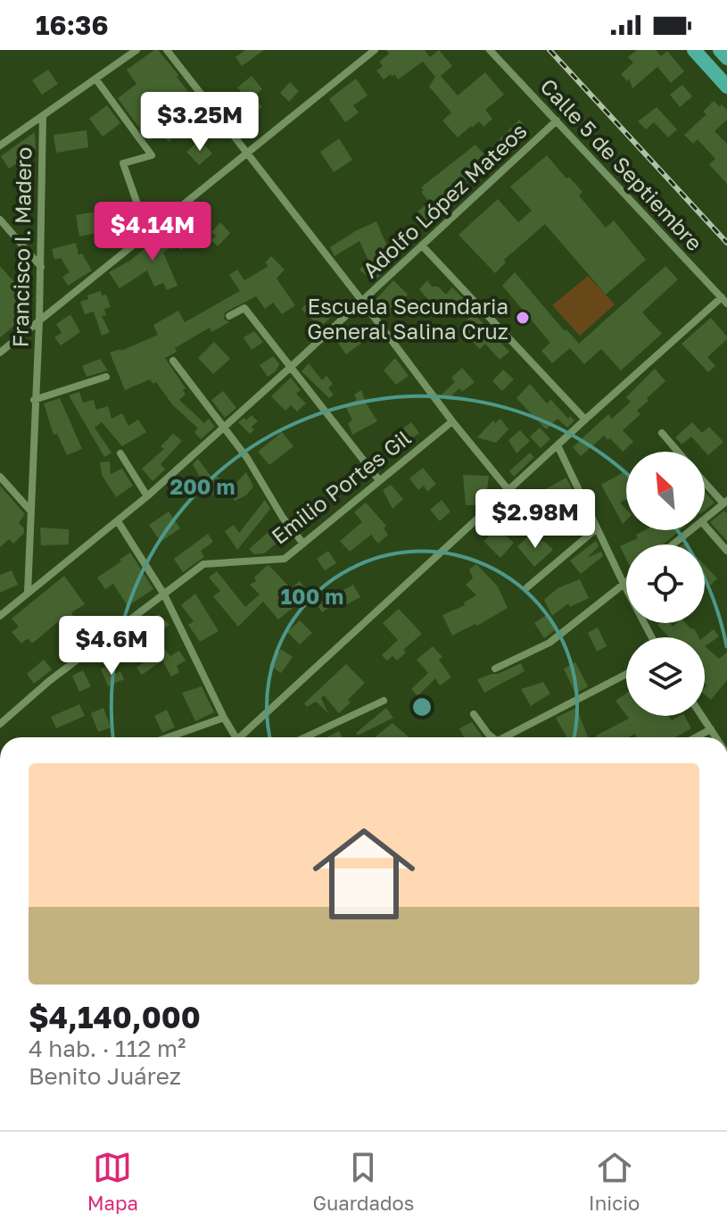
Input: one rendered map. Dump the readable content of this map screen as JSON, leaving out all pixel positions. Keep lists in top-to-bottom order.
{
  "streets": {
    "street": [
      "Calle 5 de Septiembre",
      "Adolfo López Mateos",
      "Francisco I. Madero",
      "Emilio Portes Gil"
    ]
  },
  "crossings": [
    ["Calle 5 de Septiembre", "Adolfo López Mateos"],
    ["Adolfo López Mateos", "Francisco I. Madero"]
  ],
  "places": ["Escuela Secundaria General Salina Cruz"],
  "north": "top left",
  "page": {
    "status": "16:36",
    "price": [
      "$3.25M",
      "$4.14M",
      "$2.98M",
      "$4.6M"
    ],
    "list": [
      {
        "name": "$4,140,000",
        "note": "4 hab. · 112 m² · Benito Juárez"
      }
    ],
    "tabs": ["Mapa", "Guardados", "Inicio"]
  },
  "rings": ["200 m", "100 m"]
}
